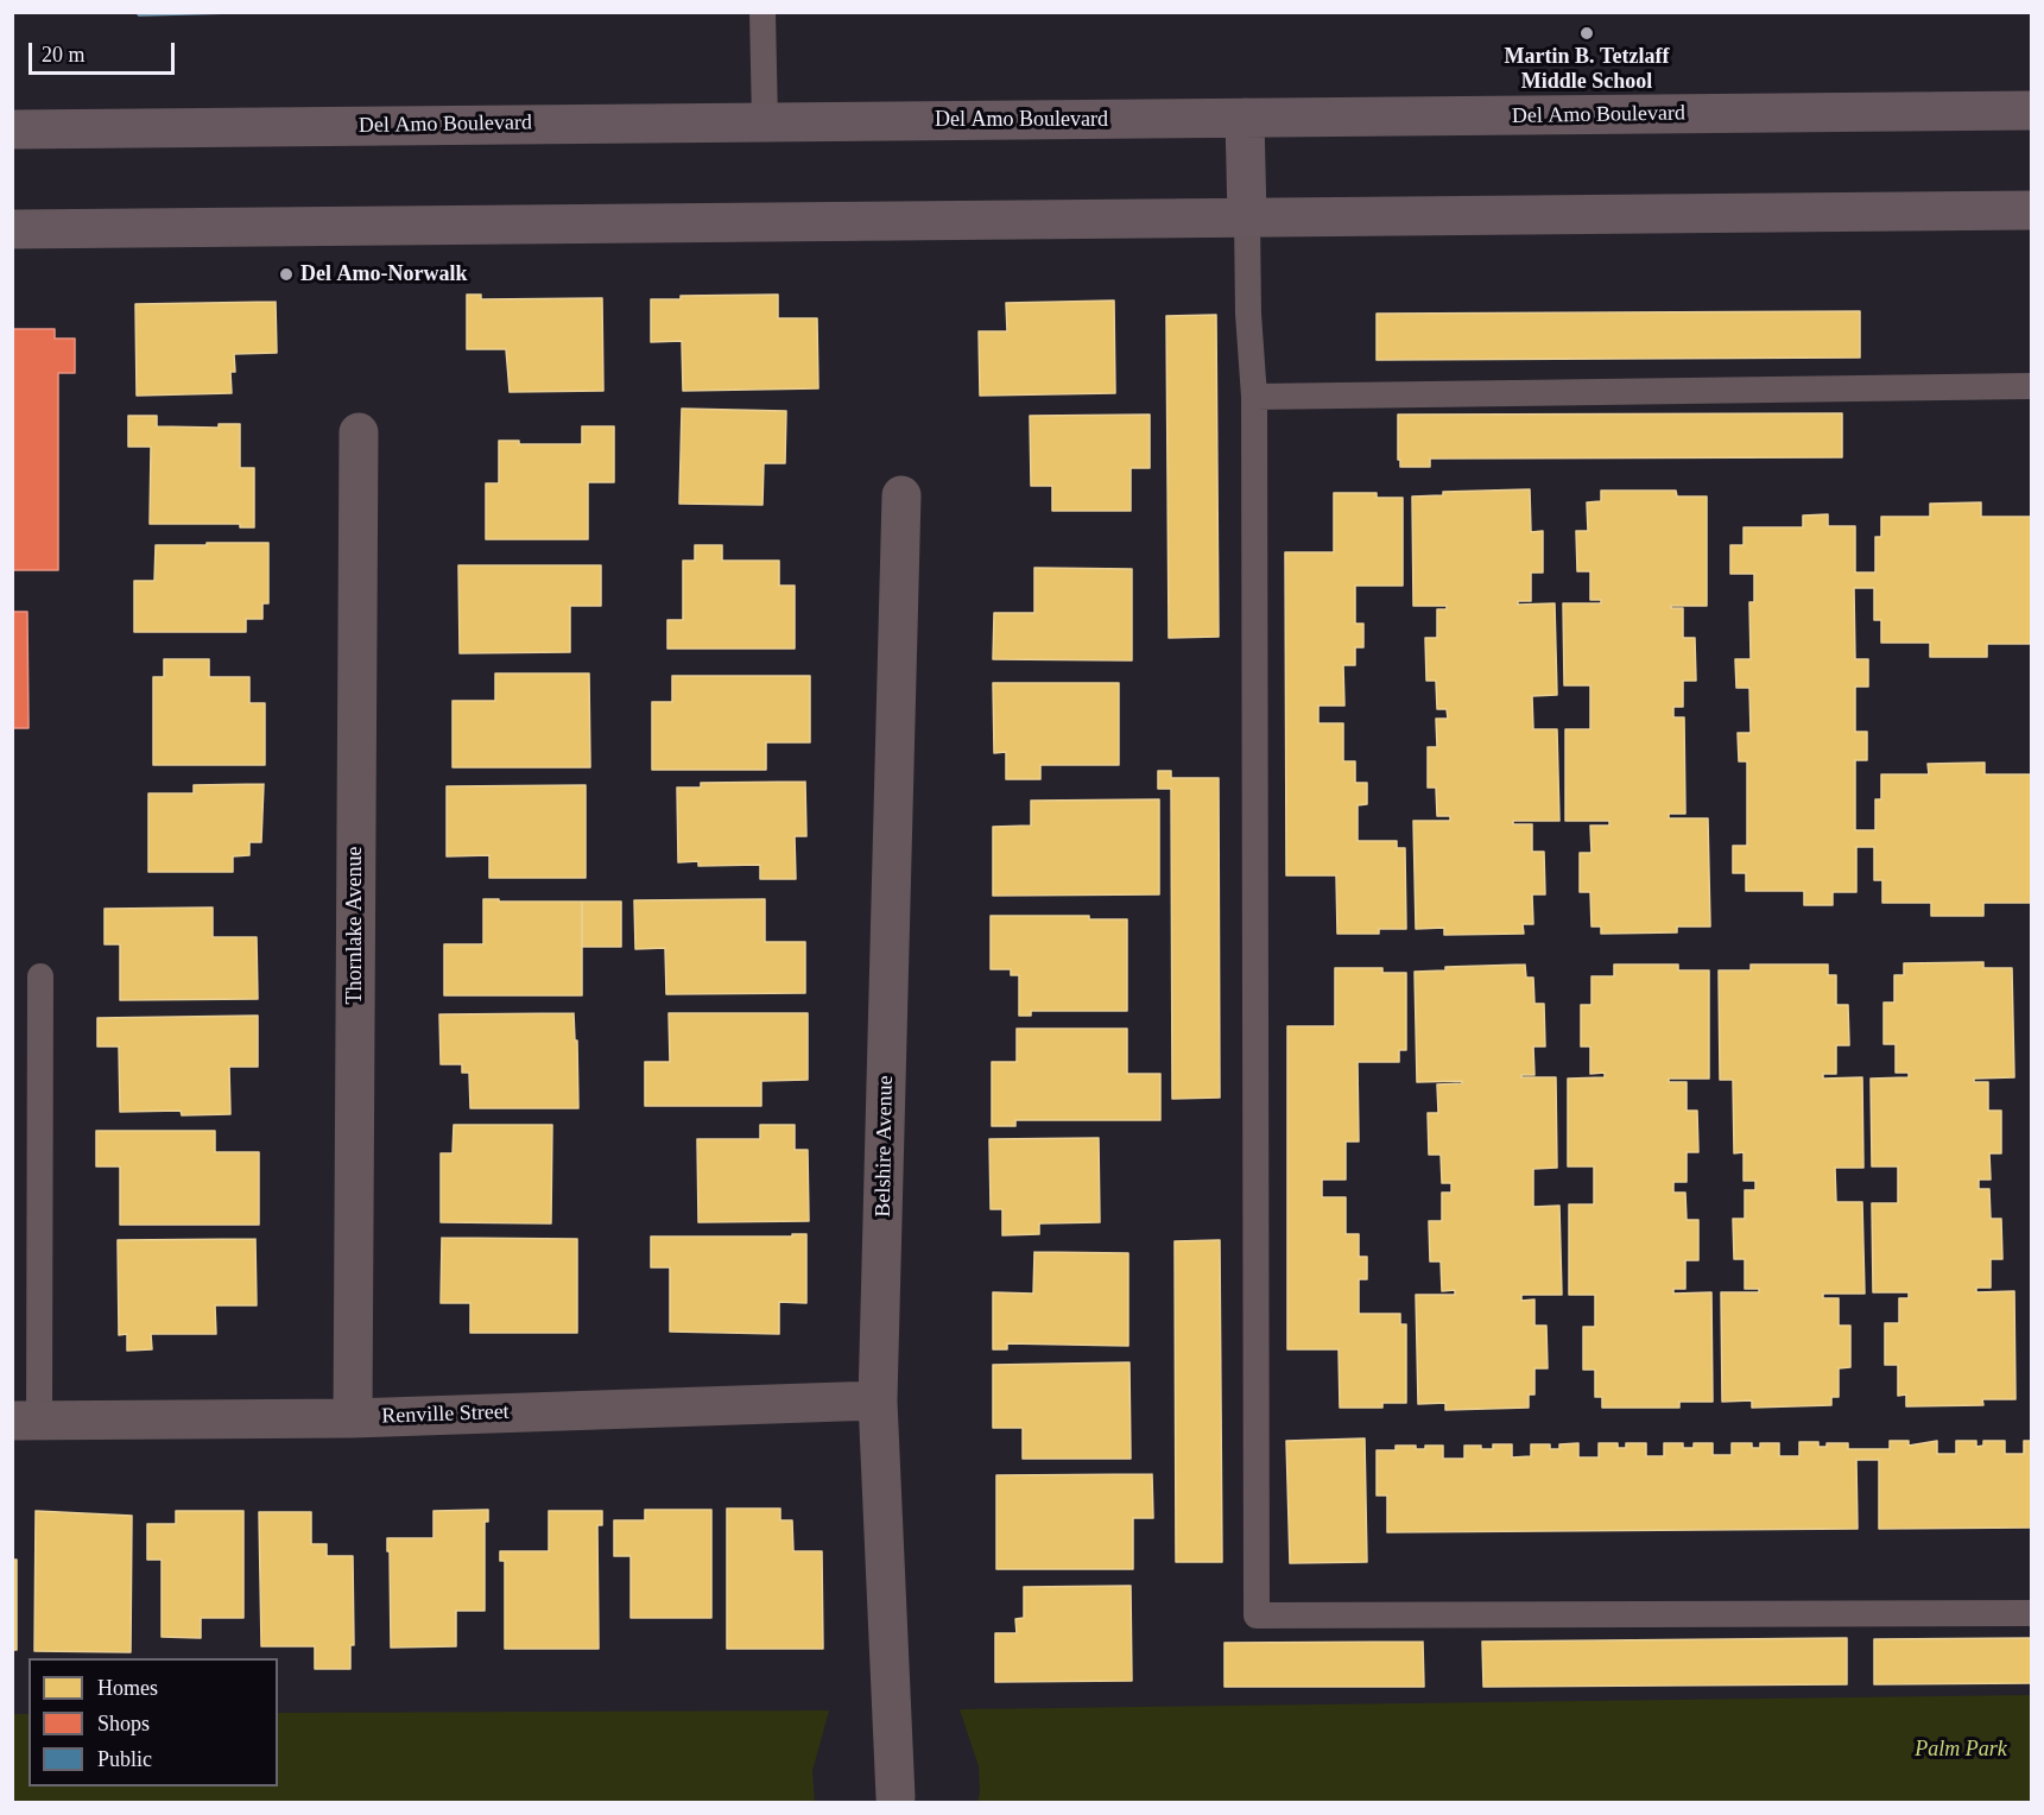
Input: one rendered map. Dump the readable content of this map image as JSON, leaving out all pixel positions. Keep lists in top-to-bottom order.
{
  "streets": {
    "main road": ["Del Amo Boulevard"],
    "street": ["Thornlake Avenue", "Belshire Avenue", "Renville Street"]
  },
  "crossings": [
    ["Thornlake Avenue", "Renville Street"],
    ["Belshire Avenue", "Renville Street"]
  ],
  "parks": ["Palm Park"],
  "places": ["Martin B. Tetzlaff Middle School", "Del Amo-Norwalk"],
  "legend": ["Homes", "Shops", "Public"],
  "scale_bar": "20 m"
}
